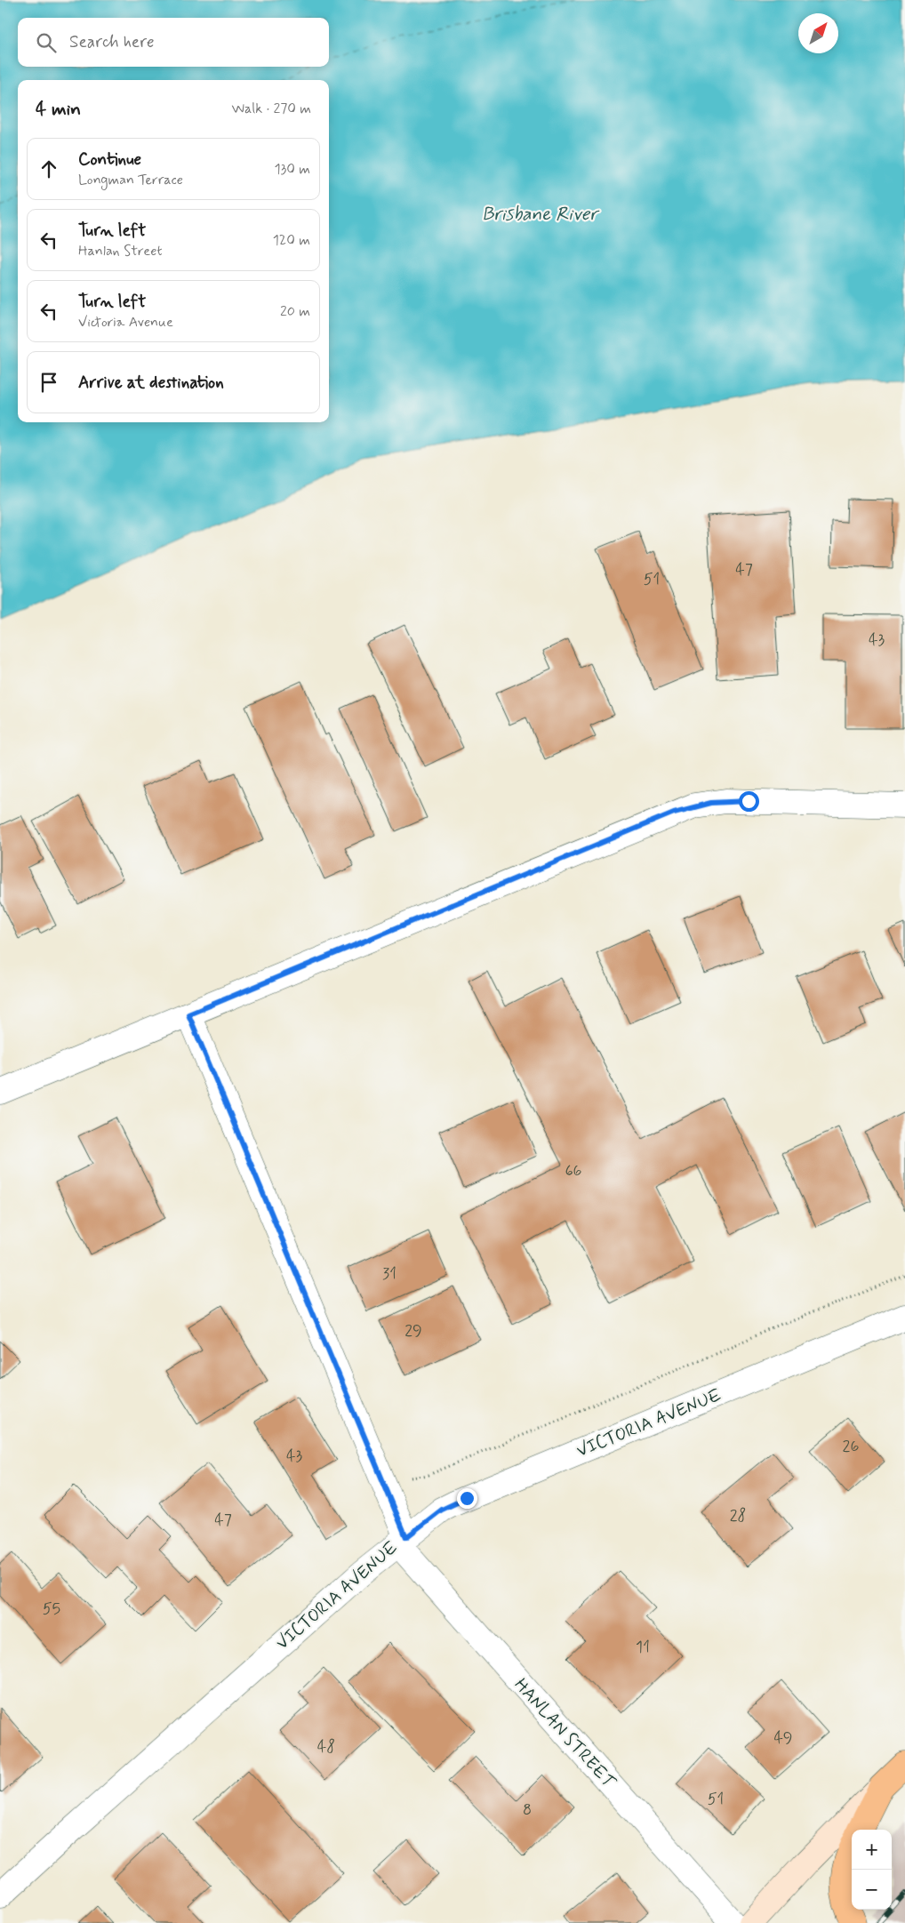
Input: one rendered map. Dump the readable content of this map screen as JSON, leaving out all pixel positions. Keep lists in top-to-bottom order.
{
  "streets": {
    "street": ["VICTORIA AVENUE", "HANLAN STREET"]
  },
  "crossings": [
    ["VICTORIA AVENUE", "HANLAN STREET"]
  ],
  "water": ["Brisbane River"],
  "house_numbers": [
    "47",
    "51",
    "43",
    "66",
    "31",
    "29",
    "26",
    "43",
    "28",
    "47",
    "55",
    "11",
    "49",
    "48",
    "51",
    "8"
  ],
  "north": "top right",
  "page": {
    "search": "Search here",
    "heading": ["4 min", "Walk · 270 m"],
    "list": [
      ["Continue", "Longman Terrace", "130 m"],
      ["Turn left", "Hanlan Street", "120 m"],
      ["Turn left", "Victoria Avenue", "20 m"],
      "Arrive at destination"
    ],
    "map_buttons": ["+", "−"]
  }
}
